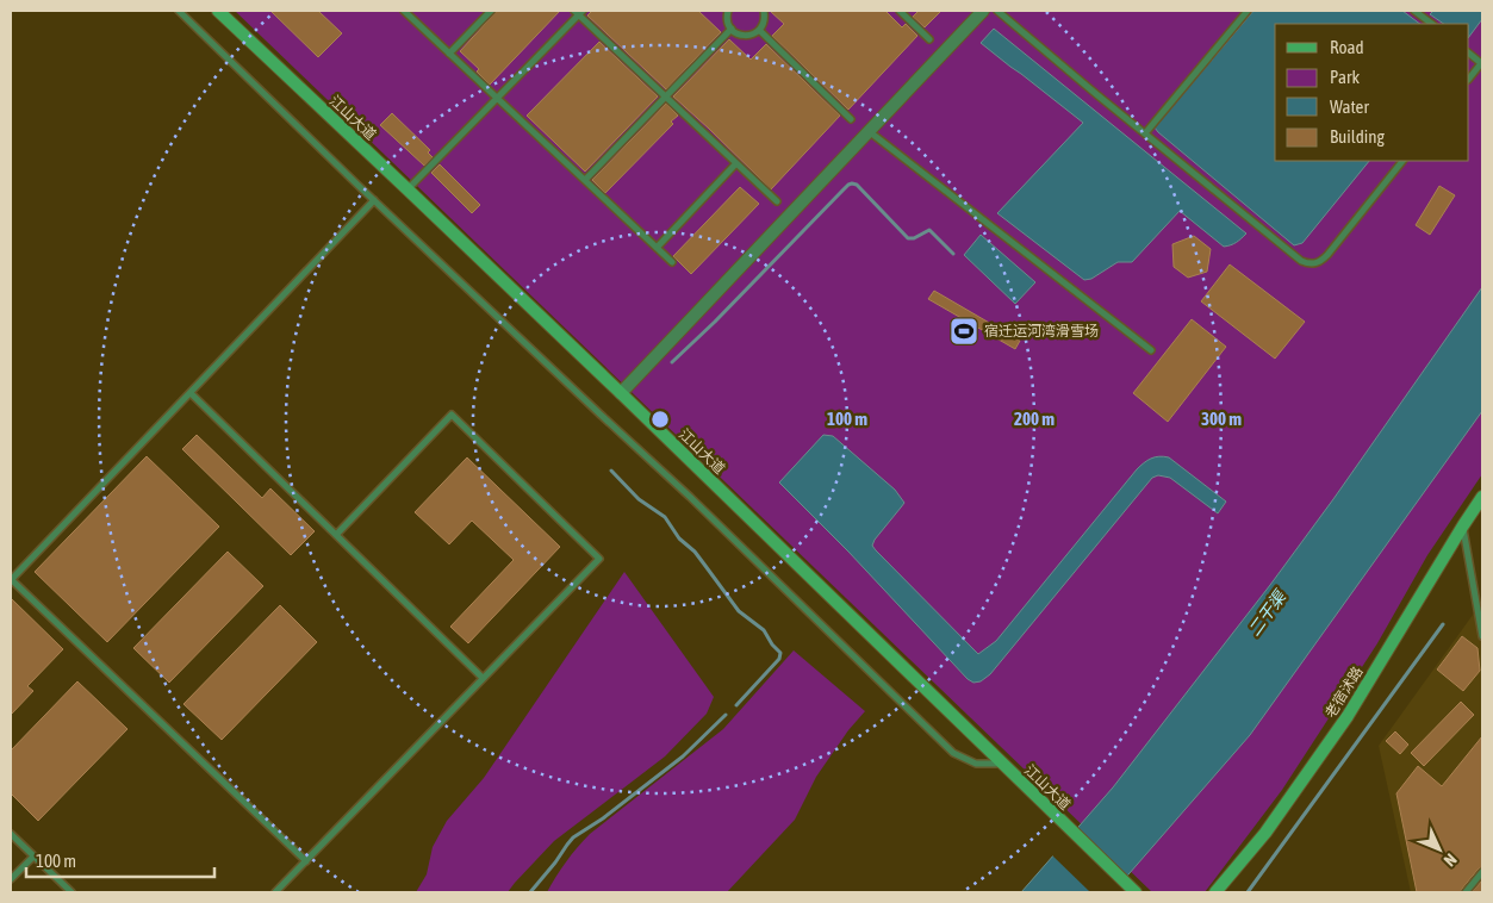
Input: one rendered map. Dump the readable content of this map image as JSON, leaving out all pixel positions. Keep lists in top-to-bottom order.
{
  "streets": {
    "main road": ["江山大道", "老宿沭路"]
  },
  "water": ["二干渠"],
  "places": {
    "sports": ["宿迁运河湾滑雪场"]
  },
  "legend": [
    "Road",
    "Park",
    "Water",
    "Building"
  ],
  "scale_bar": "100 m",
  "north": "bottom right",
  "rings": ["100 m", "200 m", "300 m"]
}
